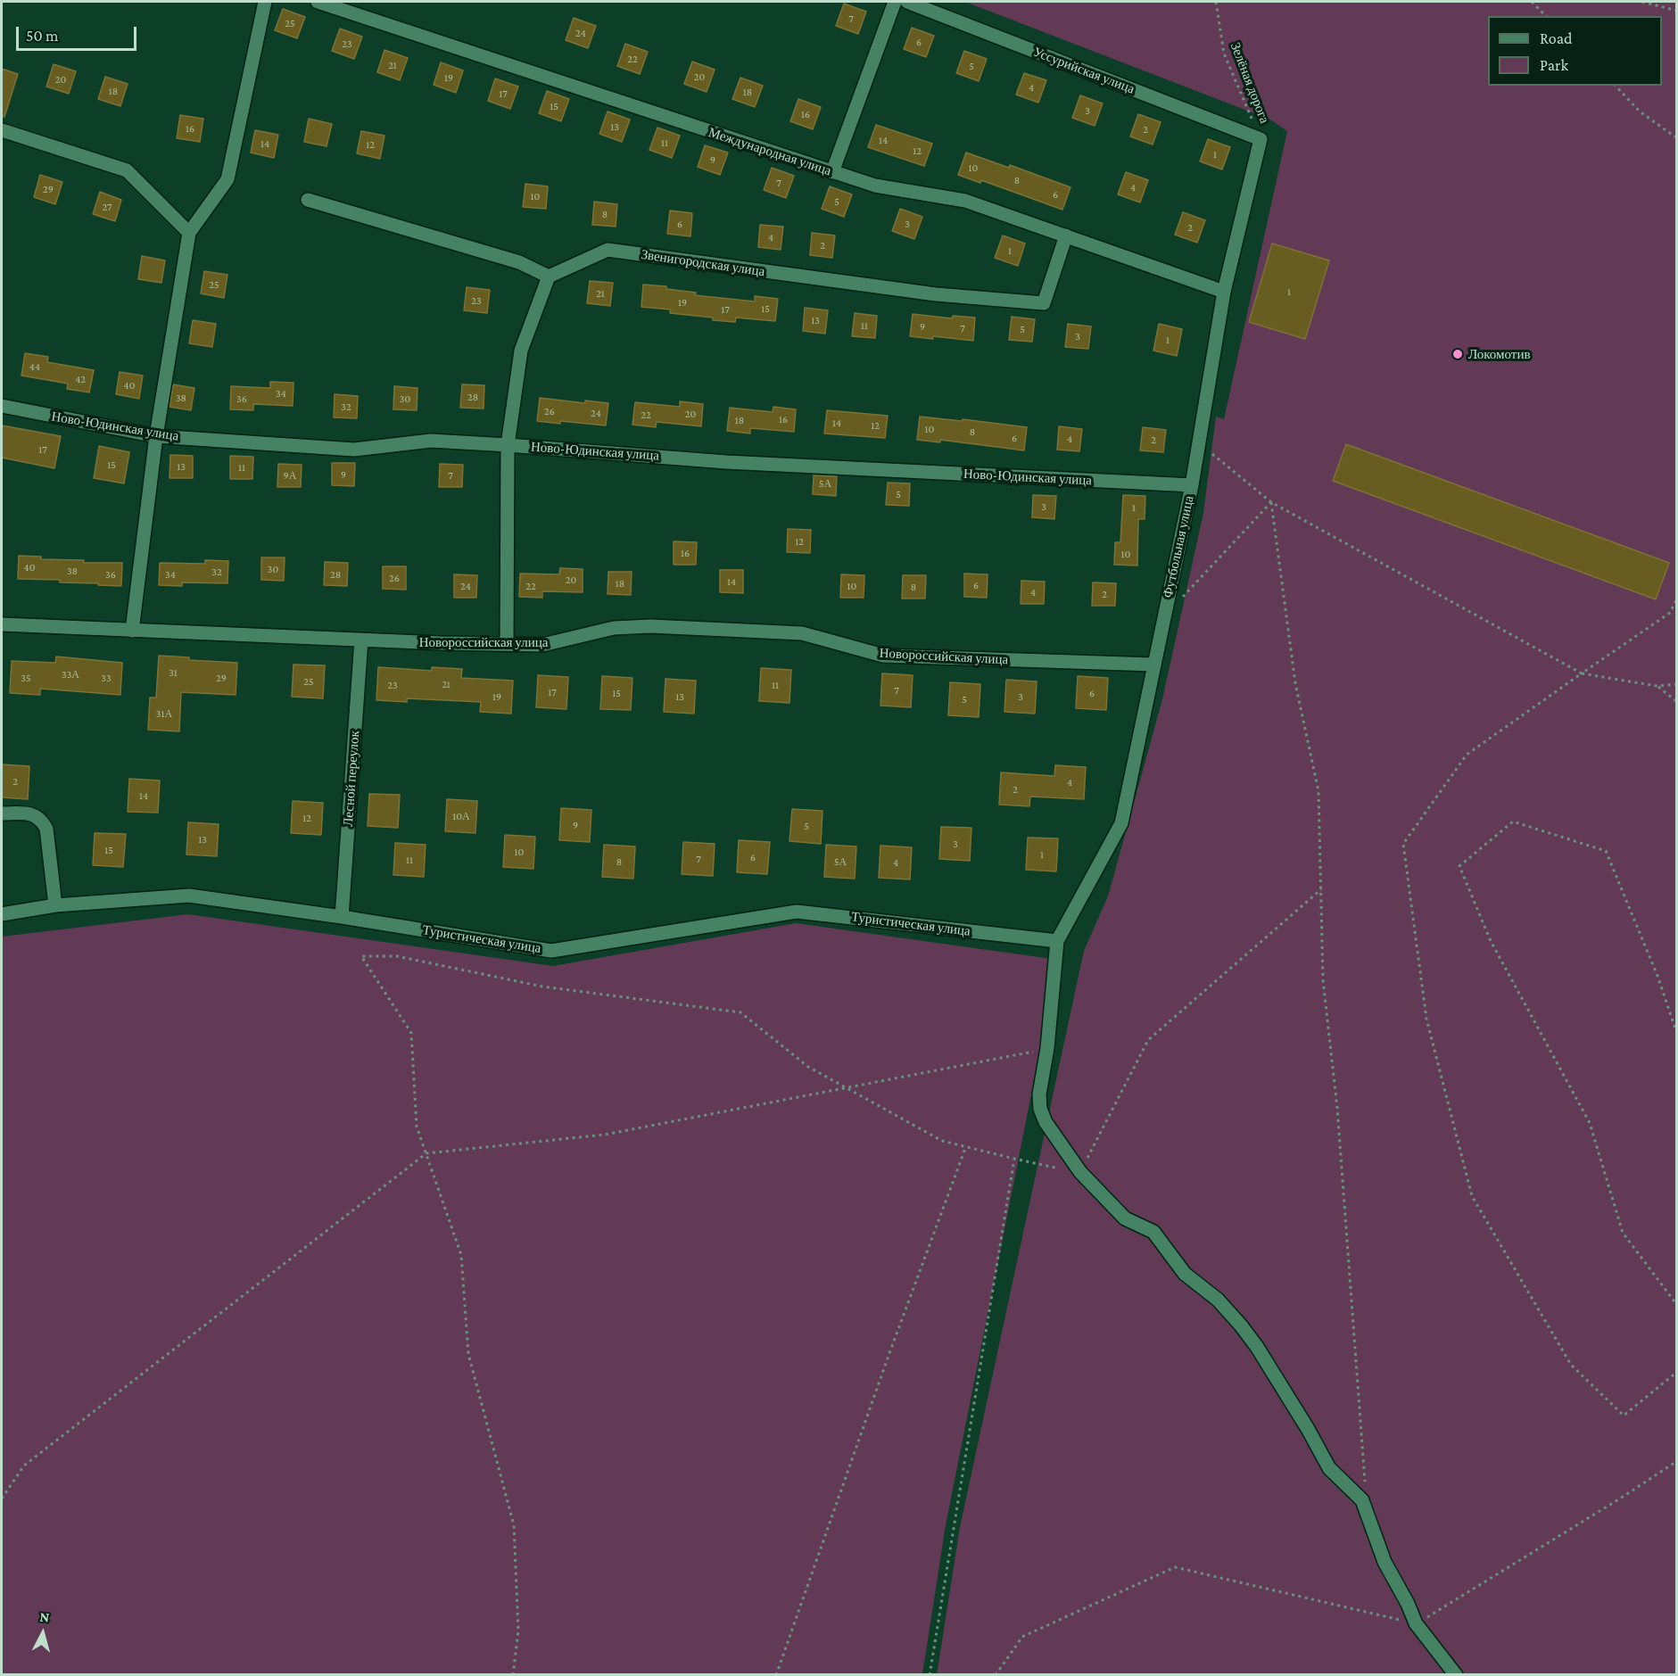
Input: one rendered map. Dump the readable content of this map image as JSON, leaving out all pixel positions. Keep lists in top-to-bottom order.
{
  "streets": {
    "street": [
      "Уссурийская улица",
      "Международная улица",
      "Звенигородская улица",
      "Ново-Юдинская улица",
      "Футбольная улица",
      "Новороссийская улица",
      "Лесной переулок",
      "Туристическая улица"
    ],
    "path": ["Зелёная дорога"]
  },
  "crossings": [
    ["Уссурийская улица", "Зелёная дорога"],
    ["Уссурийская улица", "Футбольная улица"],
    ["Зелёная дорога", "Футбольная улица"],
    ["Международная улица", "Звенигородская улица"],
    ["Международная улица", "Футбольная улица"],
    ["Ново-Юдинская улица", "Футбольная улица"],
    ["Футбольная улица", "Новороссийская улица"],
    ["Футбольная улица", "Туристическая улица"],
    ["Новороссийская улица", "Лесной переулок"],
    ["Лесной переулок", "Туристическая улица"]
  ],
  "places": ["Локомотив"],
  "house_numbers": [
    "7",
    "25",
    "24",
    "6",
    "23",
    "22",
    "21",
    "5",
    "20",
    "19",
    "20",
    "4",
    "18",
    "18",
    "17",
    "15",
    "3",
    "16",
    "13",
    "16",
    "2",
    "14",
    "11",
    "14",
    "12",
    "12",
    "1",
    "9",
    "10",
    "8",
    "7",
    "4",
    "29",
    "6",
    "10",
    "5",
    "27",
    "8",
    "6",
    "3",
    "2",
    "4",
    "2",
    "1",
    "25",
    "1",
    "21",
    "23",
    "19",
    "15",
    "17",
    "13",
    "11",
    "9",
    "7",
    "5",
    "3",
    "1",
    "44",
    "42",
    "40",
    "34",
    "28",
    "38",
    "36",
    "30",
    "32",
    "26",
    "24",
    "20",
    "22",
    "16",
    "18",
    "14",
    "12",
    "10",
    "8",
    "6",
    "4",
    "2",
    "17",
    "15",
    "13",
    "11",
    "9",
    "9А",
    "7",
    "5А",
    "5",
    "3",
    "1",
    "12",
    "16",
    "10",
    "40",
    "30",
    "38",
    "32",
    "36",
    "34",
    "28",
    "26",
    "20",
    "14",
    "18",
    "6",
    "24",
    "22",
    "10",
    "8",
    "4",
    "2",
    "31",
    "33А",
    "35",
    "33",
    "29",
    "25",
    "21",
    "23",
    "11",
    "7",
    "17",
    "15",
    "6",
    "19",
    "13",
    "3",
    "5",
    "31А",
    "2",
    "4",
    "2",
    "14",
    "10А",
    "12",
    "9",
    "5",
    "13",
    "3",
    "15",
    "10",
    "1",
    "6",
    "7",
    "11",
    "8",
    "5А",
    "4"
  ],
  "legend": ["Road", "Park"],
  "scale_bar": "50 m",
  "north": "top"
}
